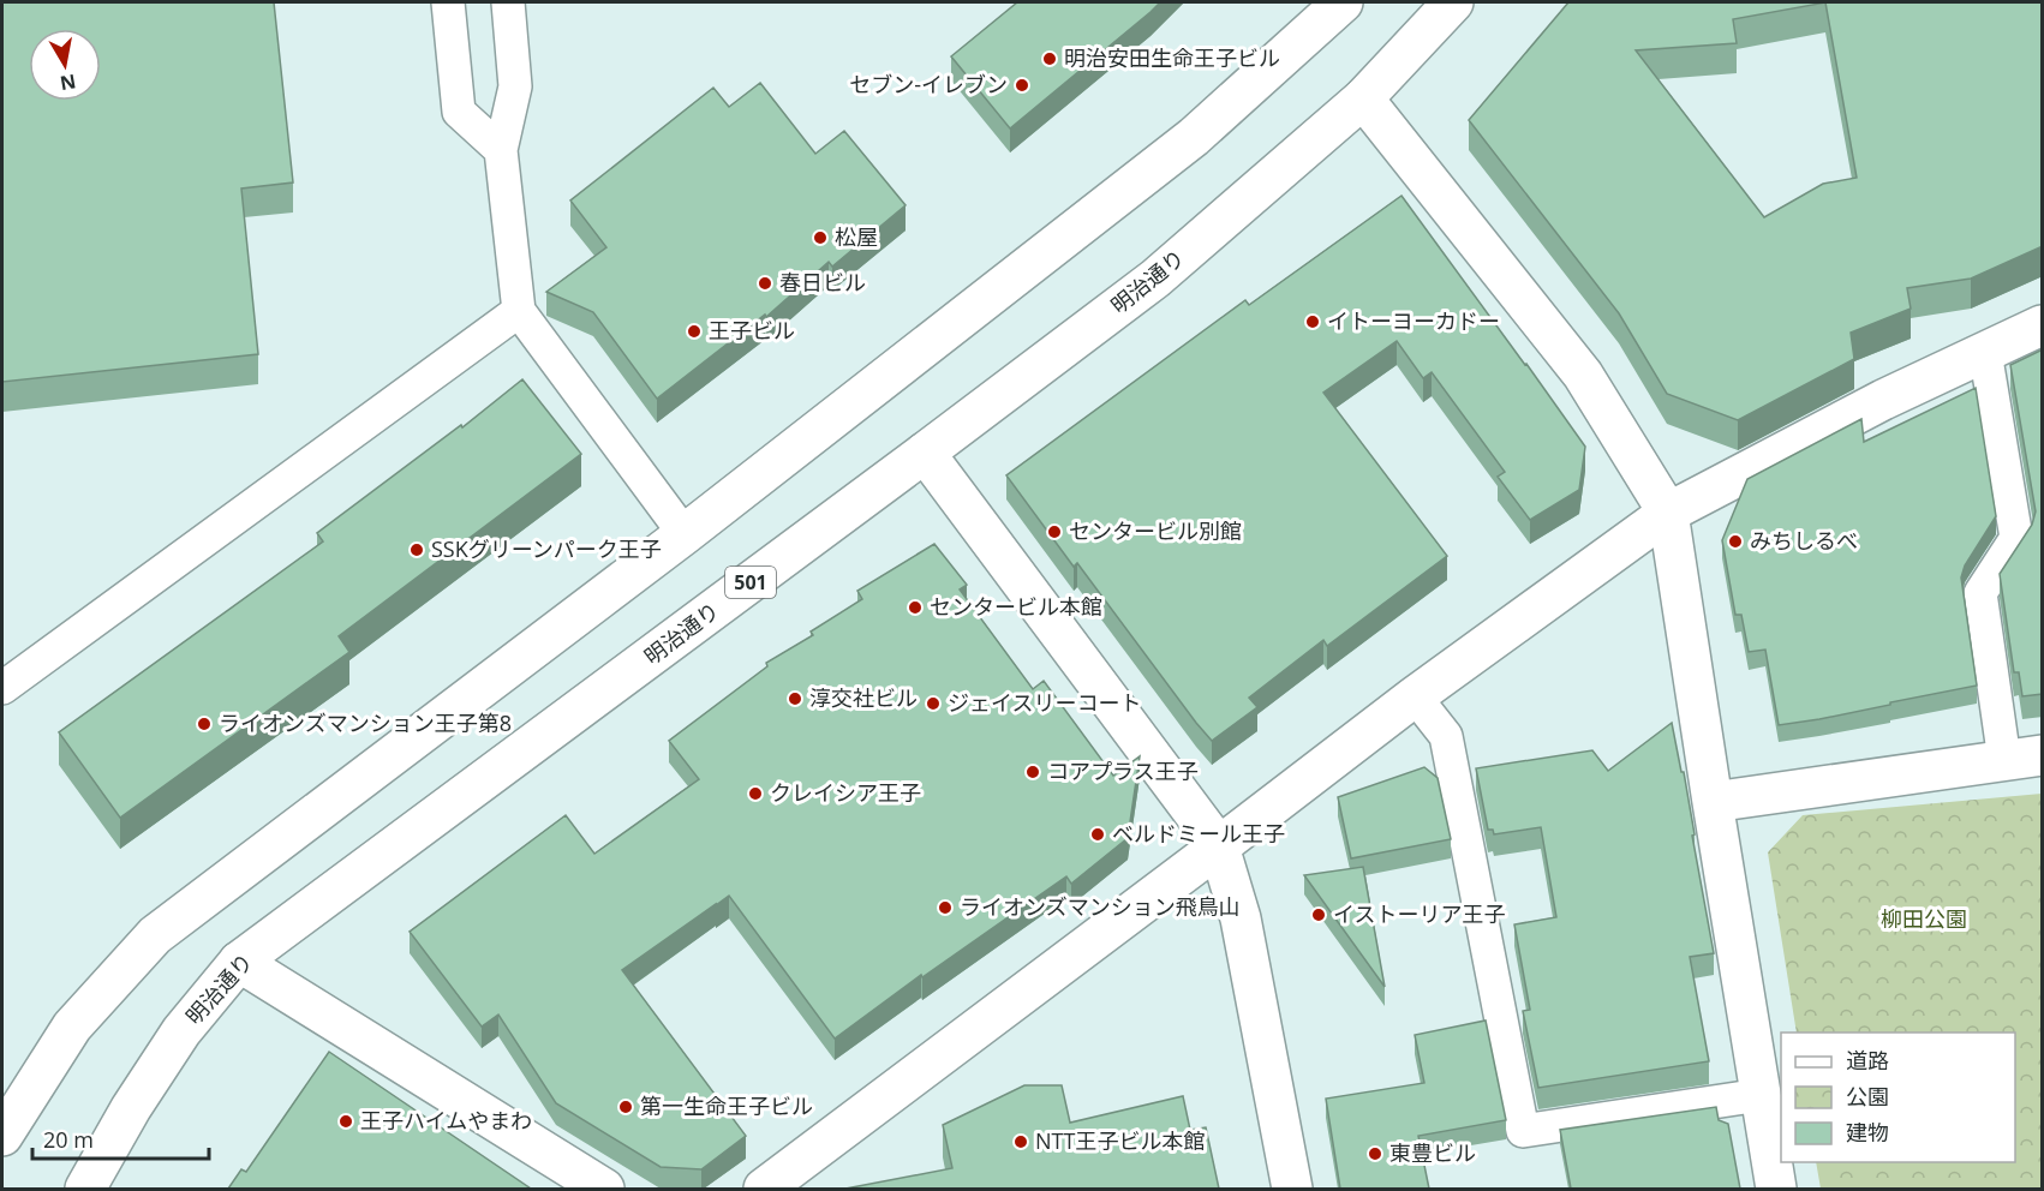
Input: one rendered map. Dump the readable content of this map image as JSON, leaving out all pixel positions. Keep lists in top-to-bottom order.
{
  "streets": {
    "street": ["明治通り", "501"]
  },
  "parks": ["柳田公園"],
  "places": [
    "明治安田生命王子ビル",
    "セブン-イレブン",
    "松屋",
    "春日ビル",
    "イトーヨーカドー",
    "王子ビル",
    "センタービル別館",
    "みちしるべ",
    "SSKグリーンパーク王子",
    "センタービル本館",
    "淳交社ビル",
    "ジェイスリーコート",
    "ライオンズマンション王子第8",
    "コアプラス王子",
    "クレイシア王子",
    "ベルドミール王子",
    "ライオンズマンション飛鳥山",
    "イストーリア王子",
    "第一生命王子ビル",
    "王子ハイムやまわ",
    "NTT王子ビル本館",
    "東豊ビル"
  ],
  "legend": ["道路", "公園", "建物"],
  "scale_bar": "20 m",
  "north": "bottom"
}
